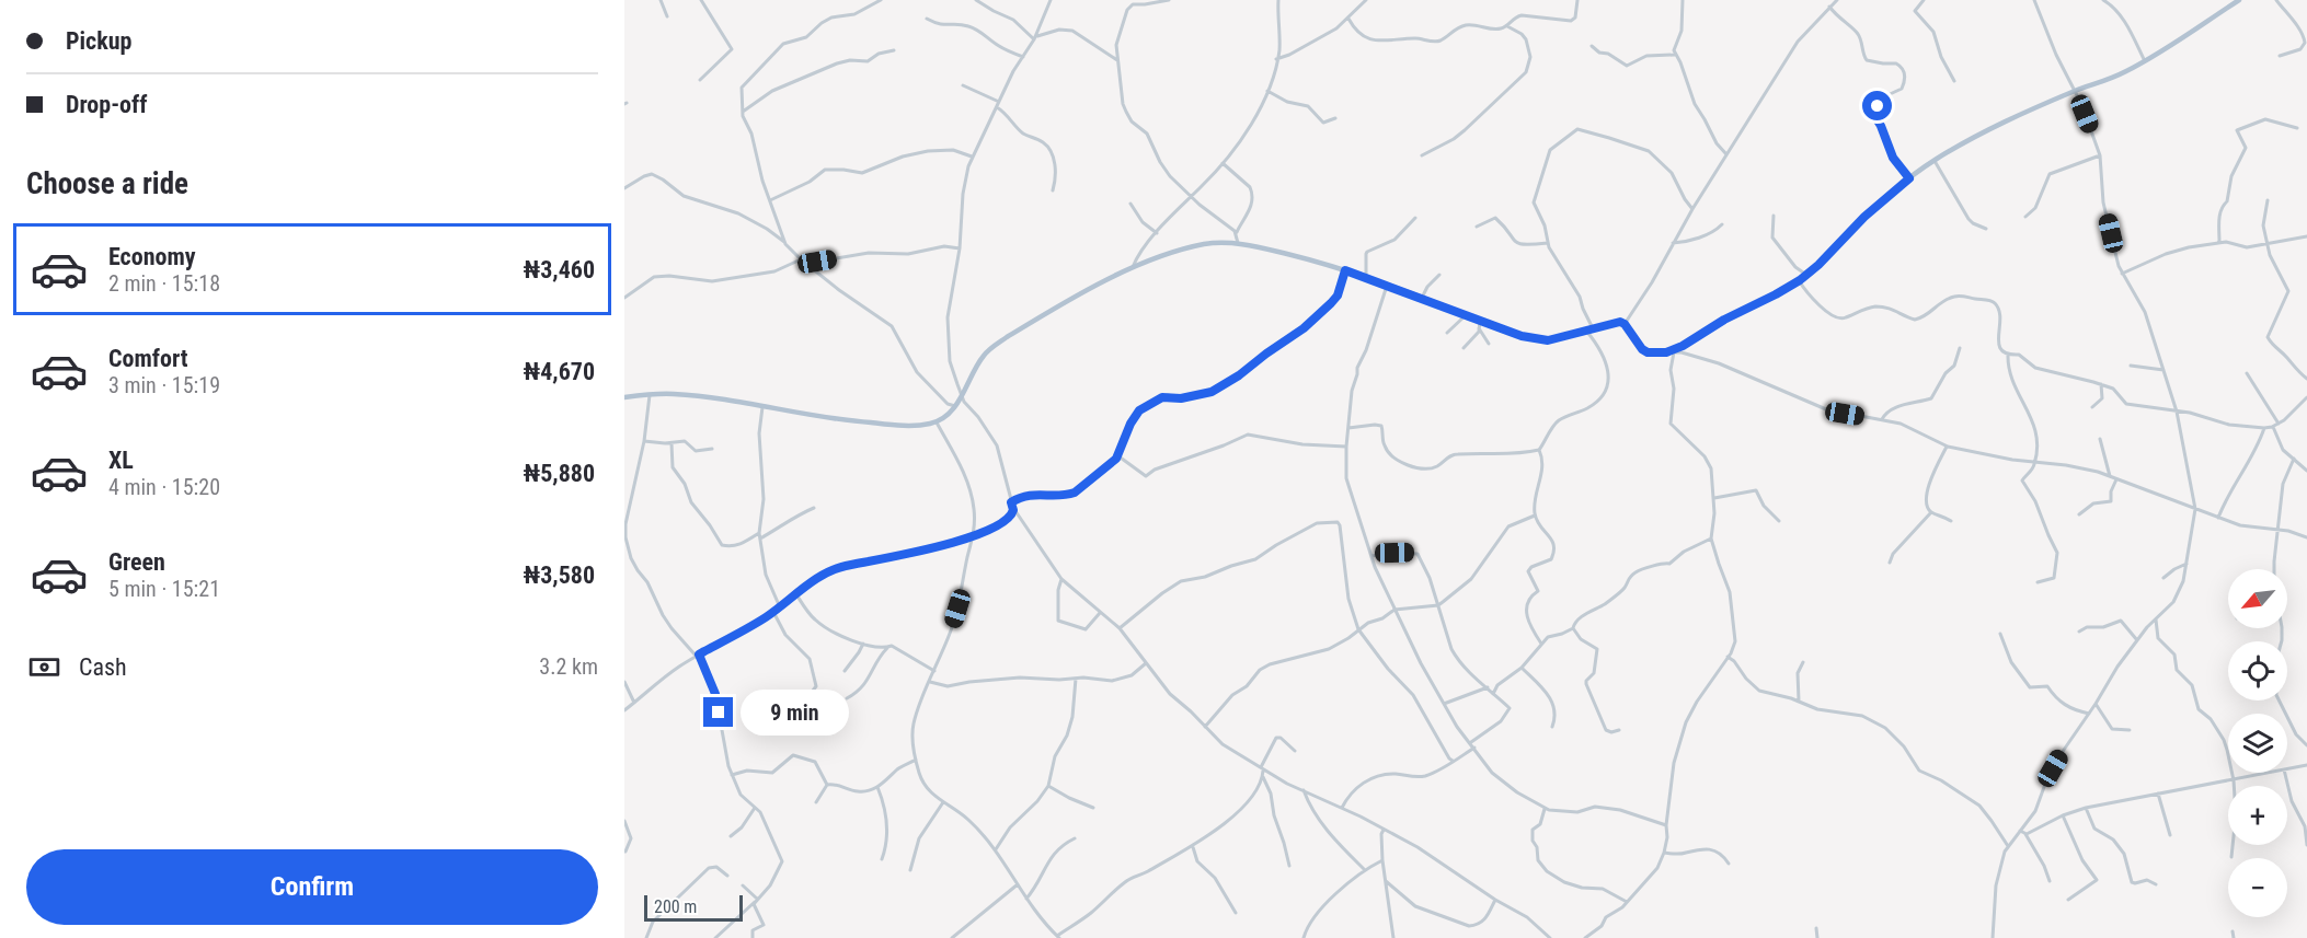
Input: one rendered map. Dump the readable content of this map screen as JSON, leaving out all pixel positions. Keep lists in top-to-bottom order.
{
  "scale_bar": "200 m",
  "north": "bottom left",
  "page": {
    "banner": ["Pickup", "Drop-off"],
    "heading": "Choose a ride",
    "list": [
      {
        "name": "Economy",
        "note": "2 min · 15:18",
        "value": "₦3,460"
      },
      {
        "name": "Comfort",
        "note": "3 min · 15:19",
        "value": "₦4,670"
      },
      {
        "name": "XL",
        "note": "4 min · 15:20",
        "value": "₦5,880"
      },
      {
        "name": "Green",
        "note": "5 min · 15:21",
        "value": "₦3,580"
      }
    ],
    "map_buttons": ["+", "−"],
    "pay": ["Cash", "3.2 km"],
    "bubble": "9 min",
    "buttons": "Confirm",
    "scale": "200 m"
  }
}
